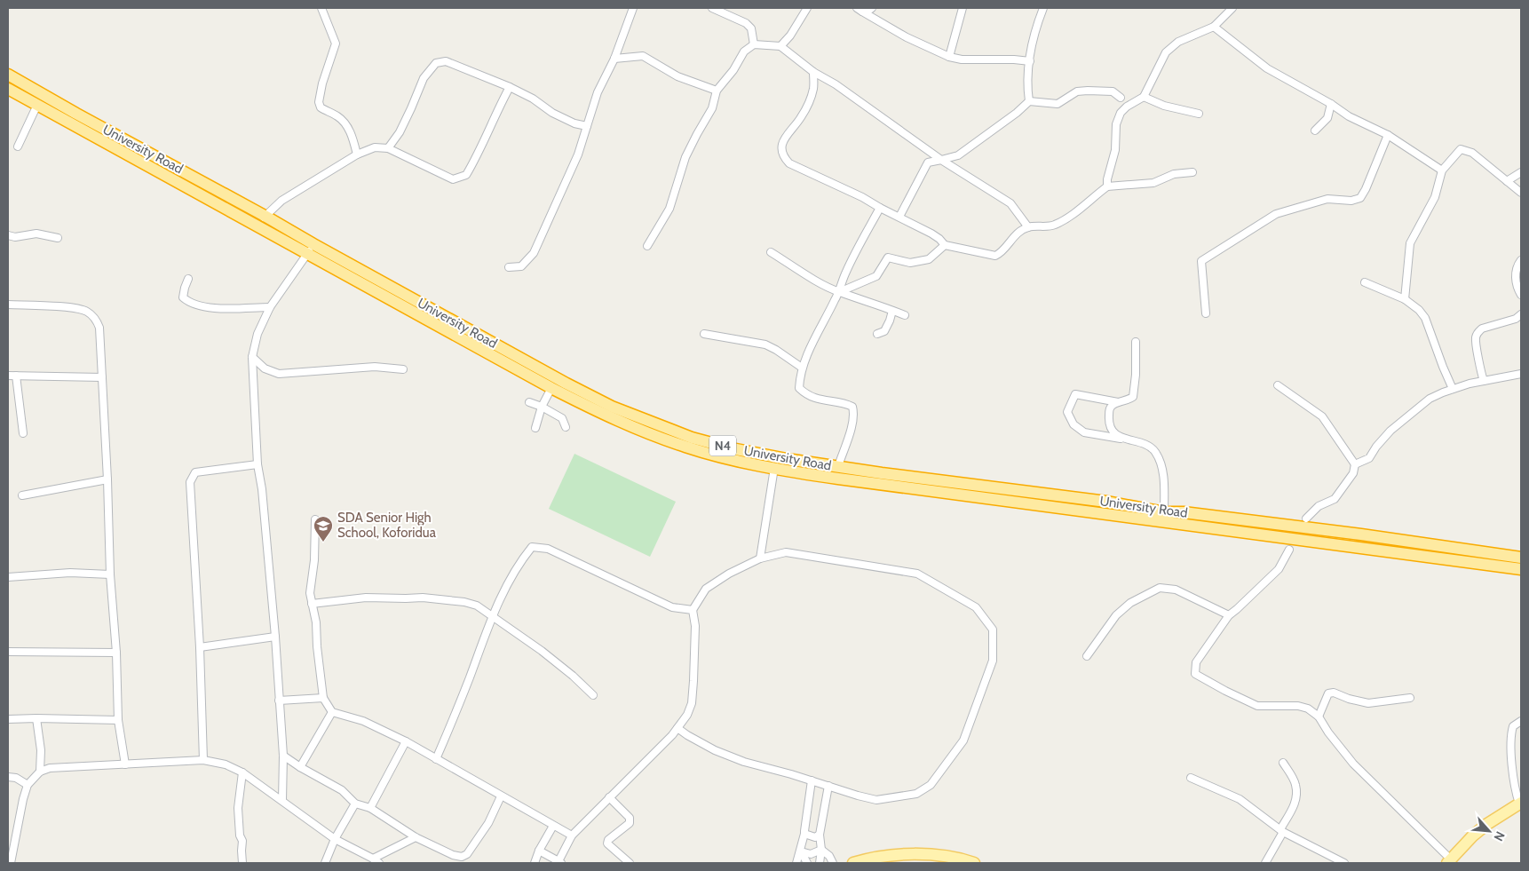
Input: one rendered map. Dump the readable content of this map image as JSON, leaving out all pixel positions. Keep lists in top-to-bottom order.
{
  "streets": {
    "highway": ["University Road", "N4"]
  },
  "places": {
    "school or university": ["SDA Senior High School, Koforidua"]
  },
  "north": "bottom right"
}
